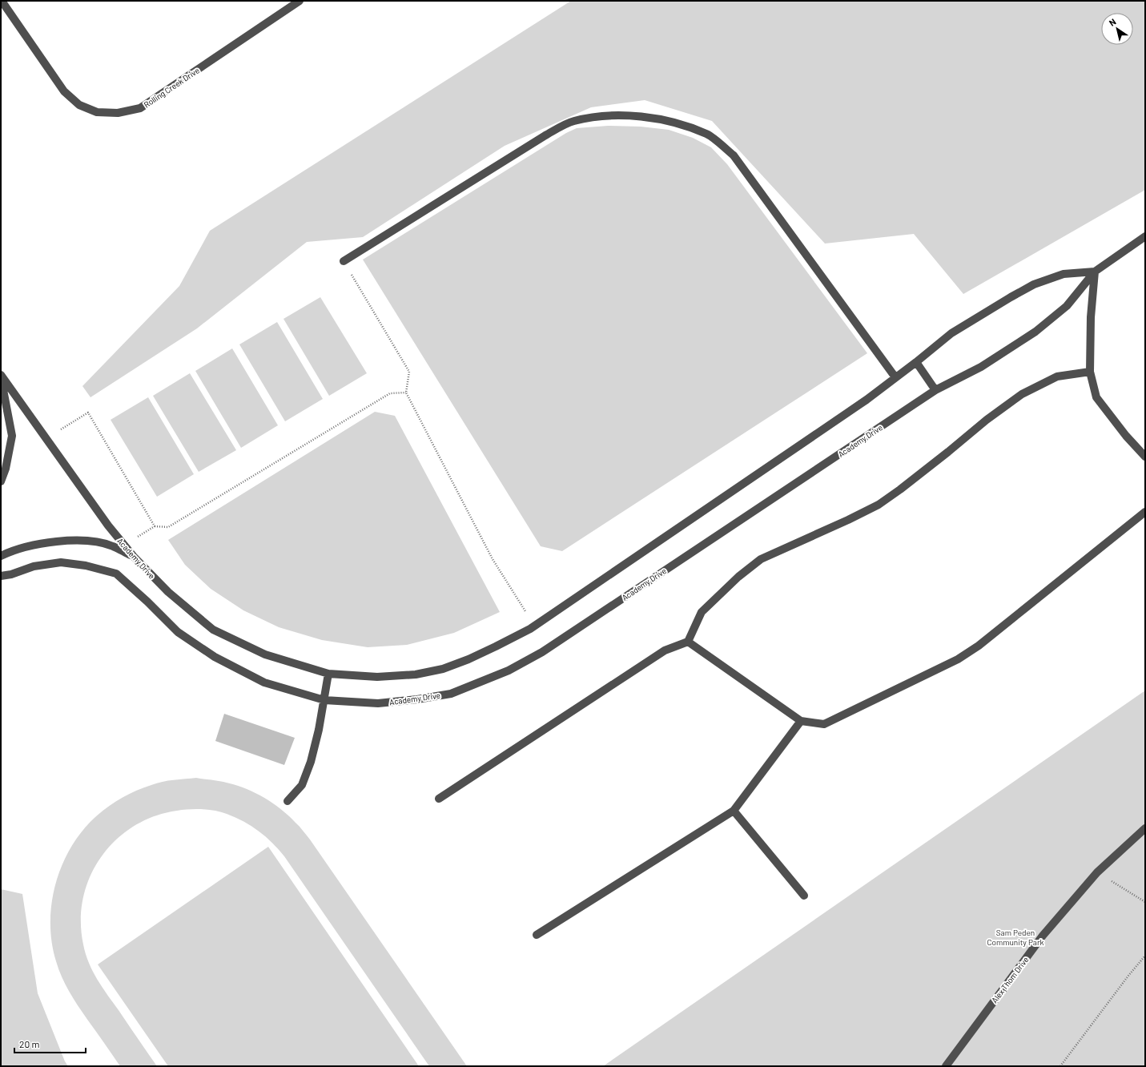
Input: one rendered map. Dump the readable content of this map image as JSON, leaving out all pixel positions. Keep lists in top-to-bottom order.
{
  "streets": {
    "street": ["Rolling Creek Drive", "Academy Drive", "Alex Thom Drive"]
  },
  "parks": ["Sam Peden Community Park"],
  "scale_bar": "20 m",
  "north": "top left"
}
